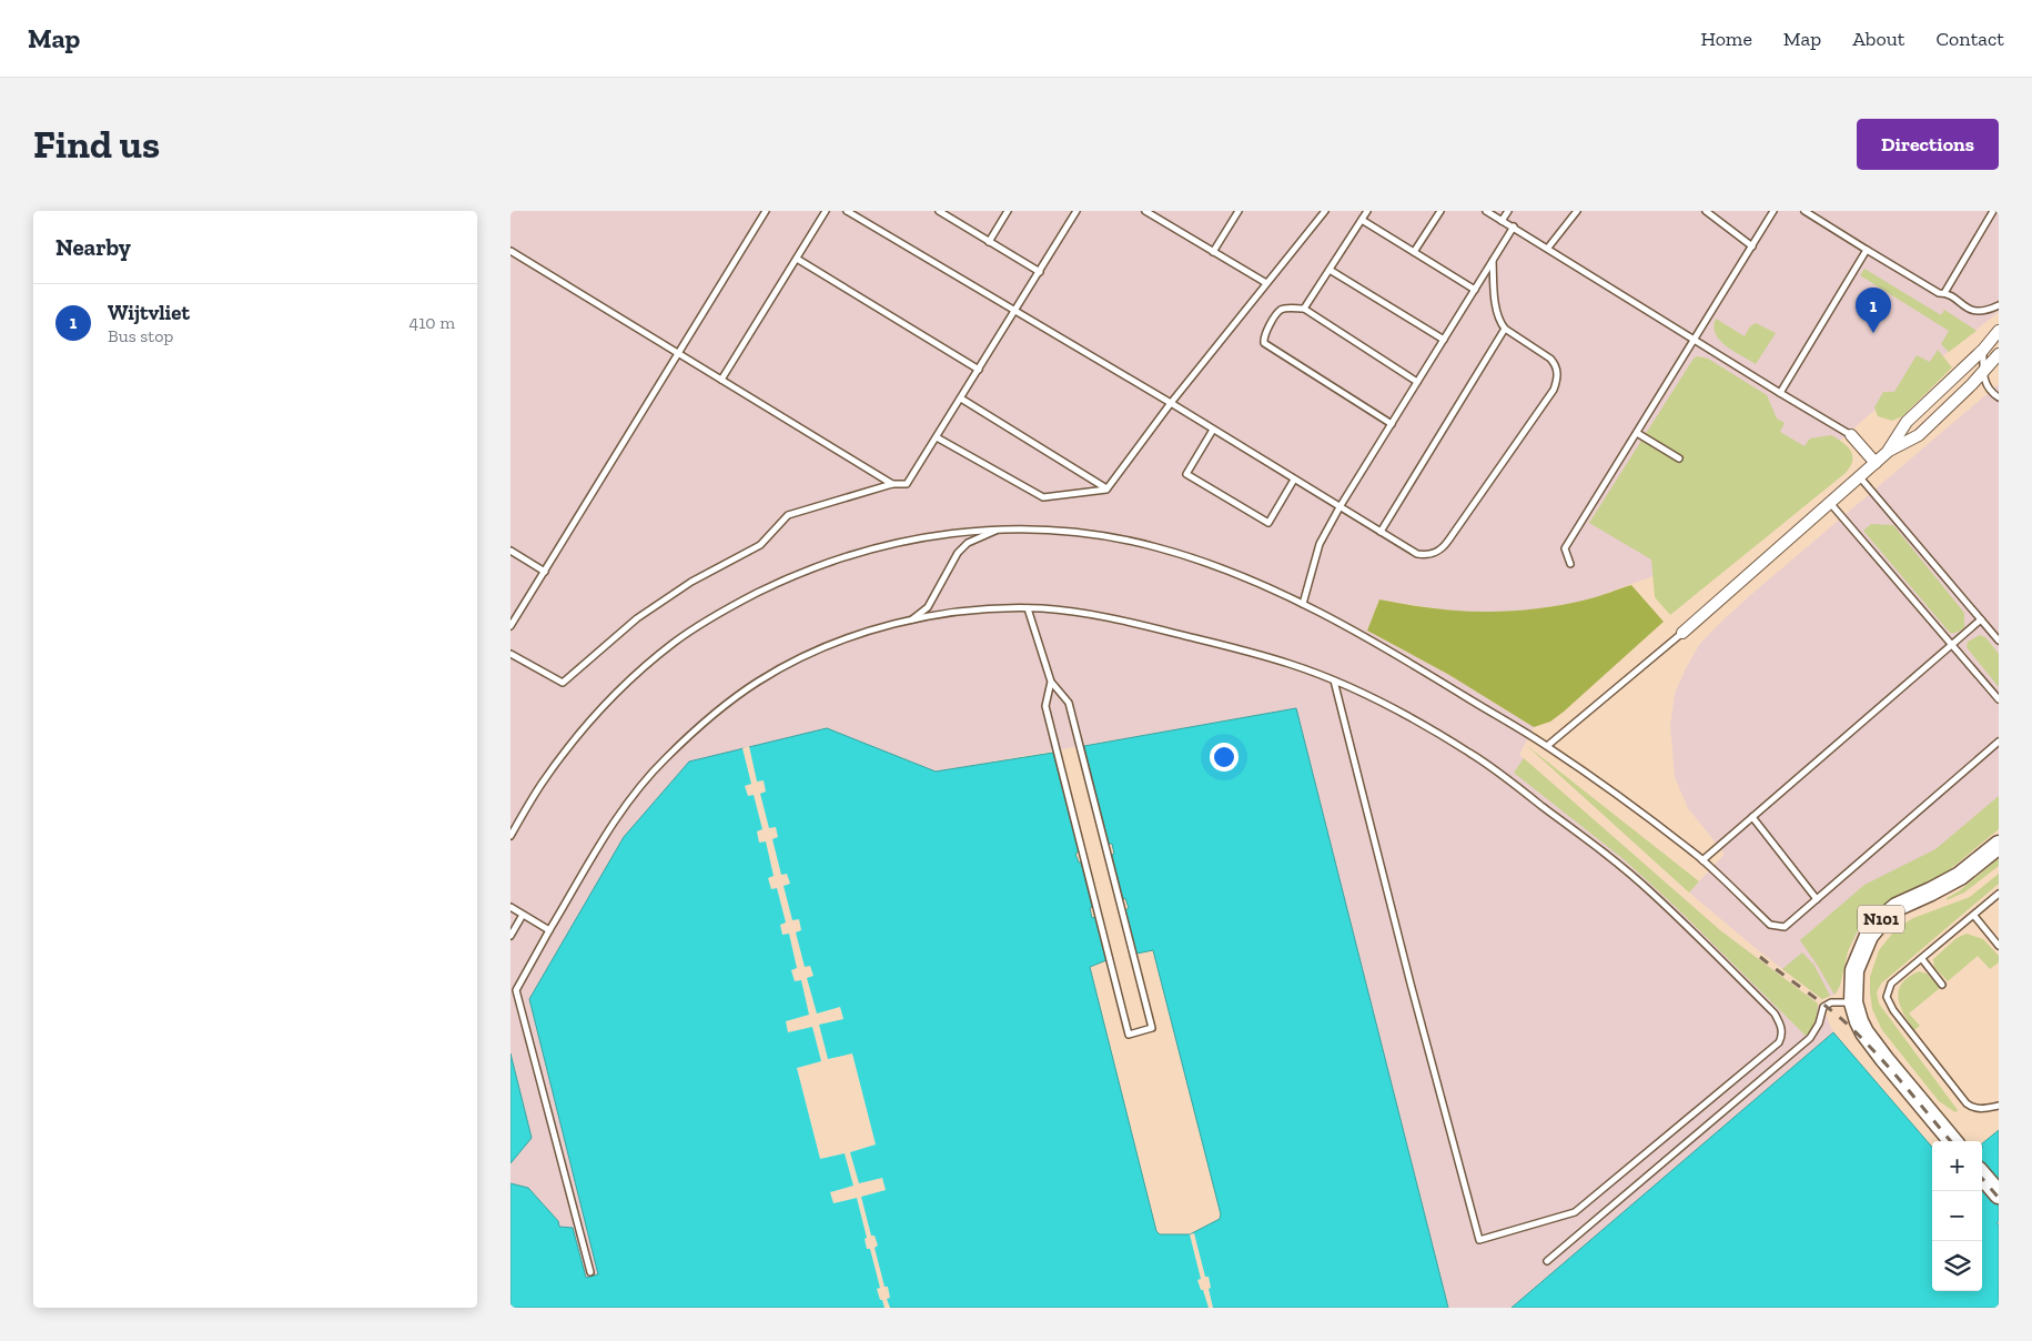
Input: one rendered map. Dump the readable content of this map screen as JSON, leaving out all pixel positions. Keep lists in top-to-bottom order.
{
  "streets": {
    "main road": ["N101"]
  },
  "page": {
    "header": "Map",
    "nav": [
      "Home",
      "Map",
      "About",
      "Contact"
    ],
    "buttons": "Directions",
    "title": "Find us",
    "heading": "Nearby",
    "list": [
      {
        "mark": "1",
        "name": "Wijtvliet",
        "note": "Bus stop",
        "value": "410 m"
      }
    ],
    "pins": "1",
    "map_buttons": ["+", "−"]
  }
}
